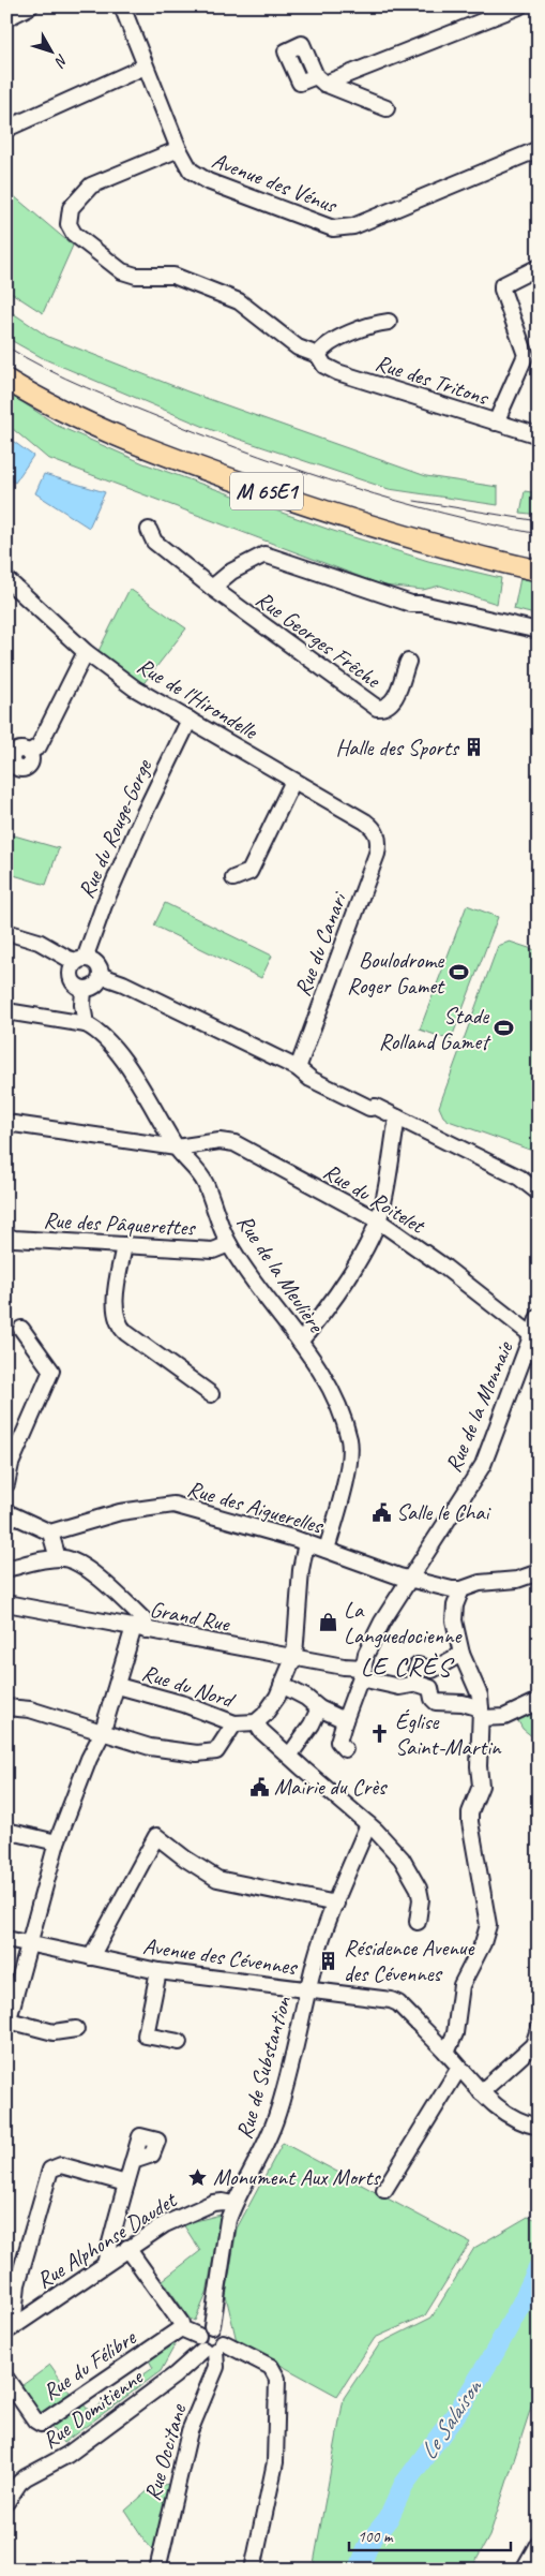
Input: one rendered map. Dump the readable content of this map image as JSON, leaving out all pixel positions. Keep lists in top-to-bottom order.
{
  "streets": {
    "main road": ["M 65E1"],
    "street": [
      "Avenue des Vénus",
      "Rue des Tritons",
      "Rue Georges Frêche",
      "Rue de l'Hirondelle",
      "Rue du Rouge-Gorge",
      "Rue du Canari",
      "Rue du Roitelet",
      "Rue des Pâquerettes",
      "Rue de la Meulière",
      "Rue de la Monnaie",
      "Rue des Aiguerelles",
      "Grand Rue",
      "Rue du Nord",
      "Avenue des Cévennes",
      "Rue de Substantion",
      "Rue Alphonse Daudet",
      "Rue du Félibre",
      "Rue Domitienne",
      "Rue Occitane"
    ]
  },
  "crossings": [
    ["Avenue des Vénus", "Rue des Tritons"],
    ["Rue de l'Hirondelle", "Rue du Rouge-Gorge"],
    ["Rue de l'Hirondelle", "Rue du Canari"],
    ["Rue du Roitelet", "Rue de la Meulière"],
    ["Rue du Roitelet", "Rue de la Monnaie"],
    ["Rue des Pâquerettes", "Rue de la Meulière"],
    ["Rue de la Meulière", "Rue des Aiguerelles"],
    ["Rue de la Monnaie", "Rue des Aiguerelles"],
    ["Rue de la Monnaie", "Grand Rue"],
    ["Avenue des Cévennes", "Rue de Substantion"],
    ["Rue de Substantion", "Rue Alphonse Daudet"],
    ["Rue de Substantion", "Rue Domitienne"],
    ["Rue de Substantion", "Rue Occitane"],
    ["Rue Domitienne", "Rue Occitane"]
  ],
  "districts": ["LE CRÈS"],
  "water": ["Le Salaison"],
  "places": {
    "building": ["Halle des Sports", "Résidence Avenue des Cévennes"],
    "sports": ["Boulodrome Roger Gamet", "Stade Rolland Gamet"],
    "public building": ["Salle le Chai", "Mairie du Crès"],
    "shop": ["La Languedocienne"],
    "church": ["Église Saint-Martin"],
    "place": ["Monument Aux Morts"]
  },
  "scale_bar": "100 m",
  "north": "bottom right"
}
